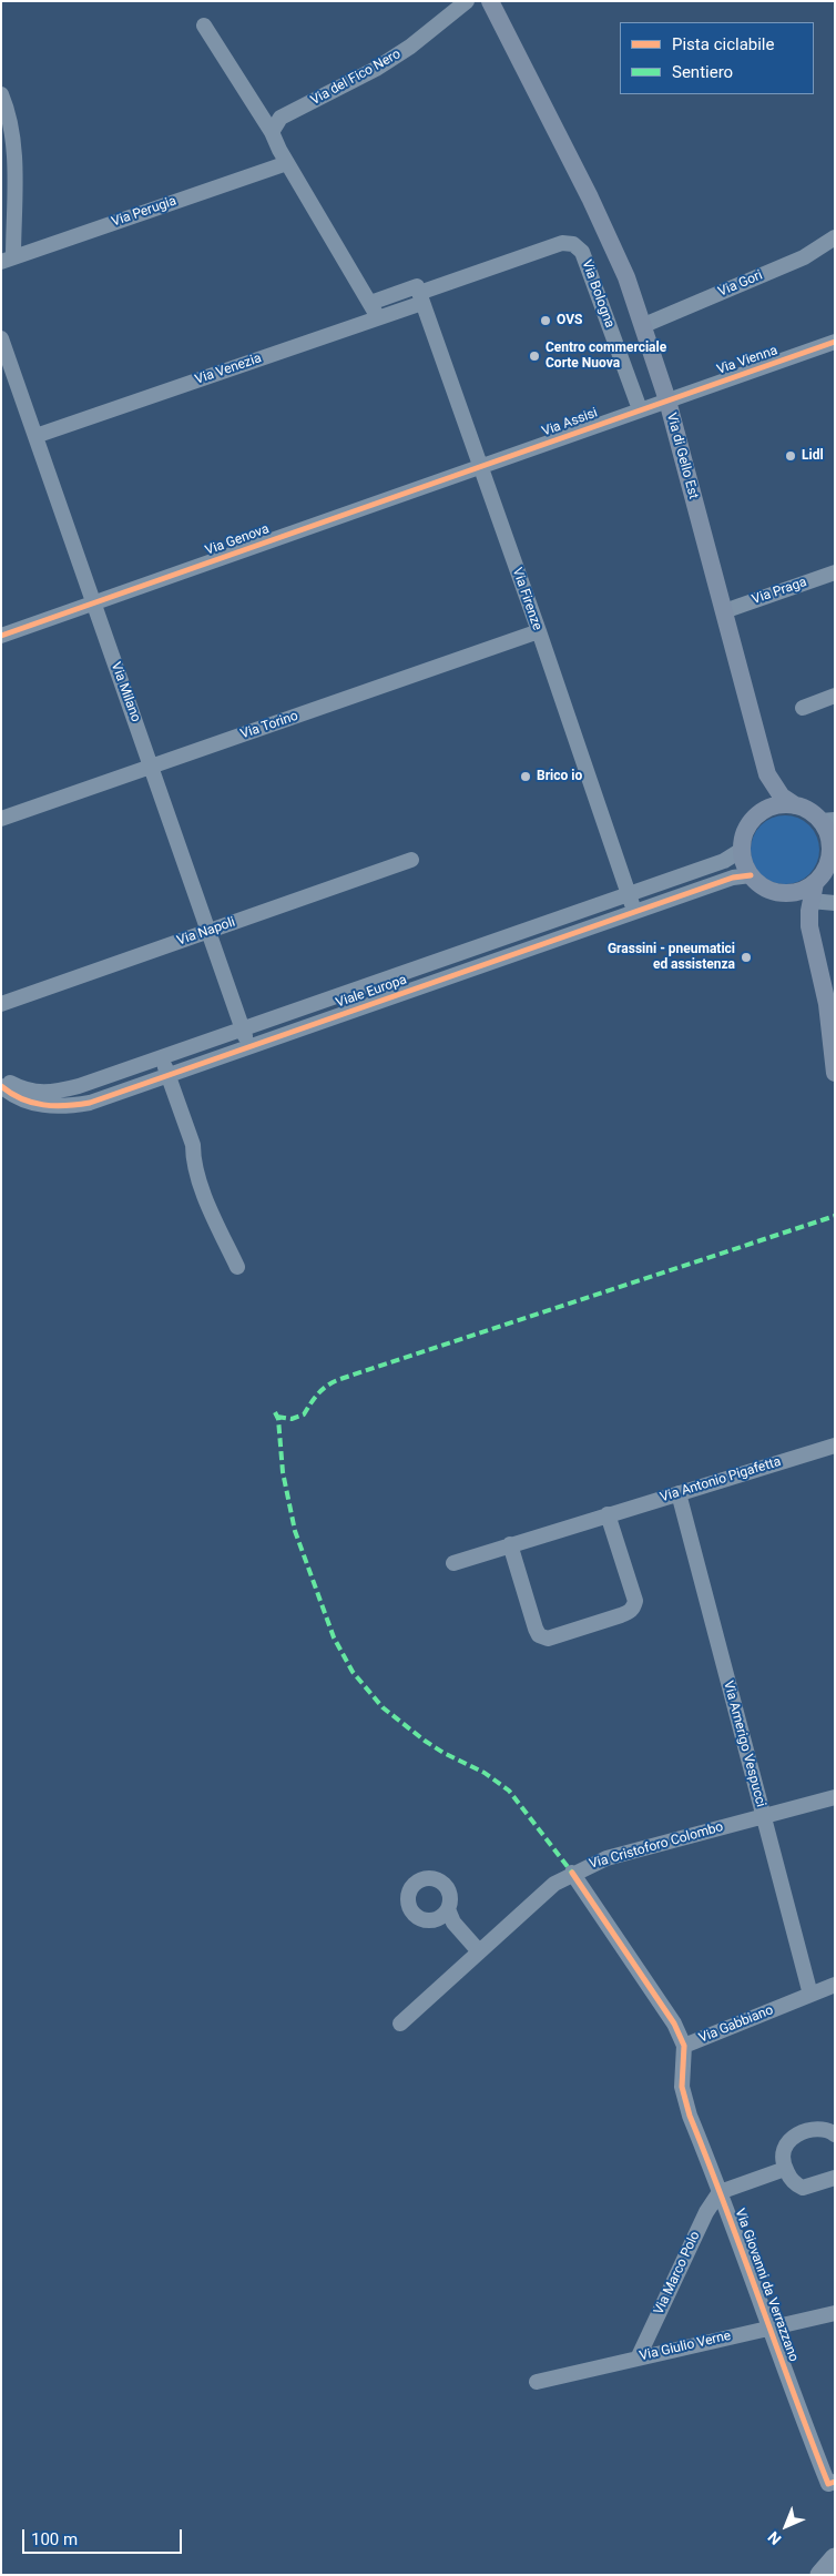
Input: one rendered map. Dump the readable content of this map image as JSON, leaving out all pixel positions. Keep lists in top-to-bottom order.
{
  "streets": {
    "main road": ["Via di Gello Est"],
    "street": [
      "Via del Fico Nero",
      "Via Perugia",
      "Via Gori",
      "Via Bologna",
      "Via Vienna",
      "Via Venezia",
      "Via Assisi",
      "Via Genova",
      "Via Praga",
      "Via Firenze",
      "Via Milano",
      "Via Torino",
      "Via Napoli",
      "Viale Europa",
      "Via Antonio Pigafetta",
      "Via Amerigo Vespucci",
      "Via Cristoforo Colombo",
      "Via Gabbiano",
      "Via Marco Polo",
      "Via Giovanni da Verrazzano",
      "Via Giulio Verne"
    ]
  },
  "crossings": [
    ["Via Gori", "Via di Gello Est"],
    ["Via Bologna", "Via Venezia"],
    ["Via Bologna", "Via Assisi"],
    ["Via Vienna", "Via Assisi"],
    ["Via Vienna", "Via di Gello Est"],
    ["Via Venezia", "Via Firenze"],
    ["Via Venezia", "Via Milano"],
    ["Via Assisi", "Via di Gello Est"],
    ["Via Assisi", "Via Genova"],
    ["Via Assisi", "Via Firenze"],
    ["Via di Gello Est", "Via Praga"],
    ["Via di Gello Est", "Viale Europa"],
    ["Via Genova", "Via Firenze"],
    ["Via Genova", "Via Milano"],
    ["Via Firenze", "Via Torino"],
    ["Via Firenze", "Viale Europa"],
    ["Via Milano", "Via Torino"],
    ["Via Milano", "Via Napoli"],
    ["Via Milano", "Viale Europa"],
    ["Via Antonio Pigafetta", "Via Amerigo Vespucci"],
    ["Via Amerigo Vespucci", "Via Cristoforo Colombo"],
    ["Via Amerigo Vespucci", "Via Gabbiano"],
    ["Via Gabbiano", "Via Giovanni da Verrazzano"],
    ["Via Marco Polo", "Via Giovanni da Verrazzano"],
    ["Via Marco Polo", "Via Giulio Verne"],
    ["Via Giovanni da Verrazzano", "Via Giulio Verne"]
  ],
  "places": [
    "OVS",
    "Centro commerciale Corte Nuova",
    "Lidl",
    "Brico io",
    "Grassini - pneumatici ed assistenza"
  ],
  "legend": ["Pista ciclabile", "Sentiero"],
  "scale_bar": "100 m",
  "north": "bottom left"
}
